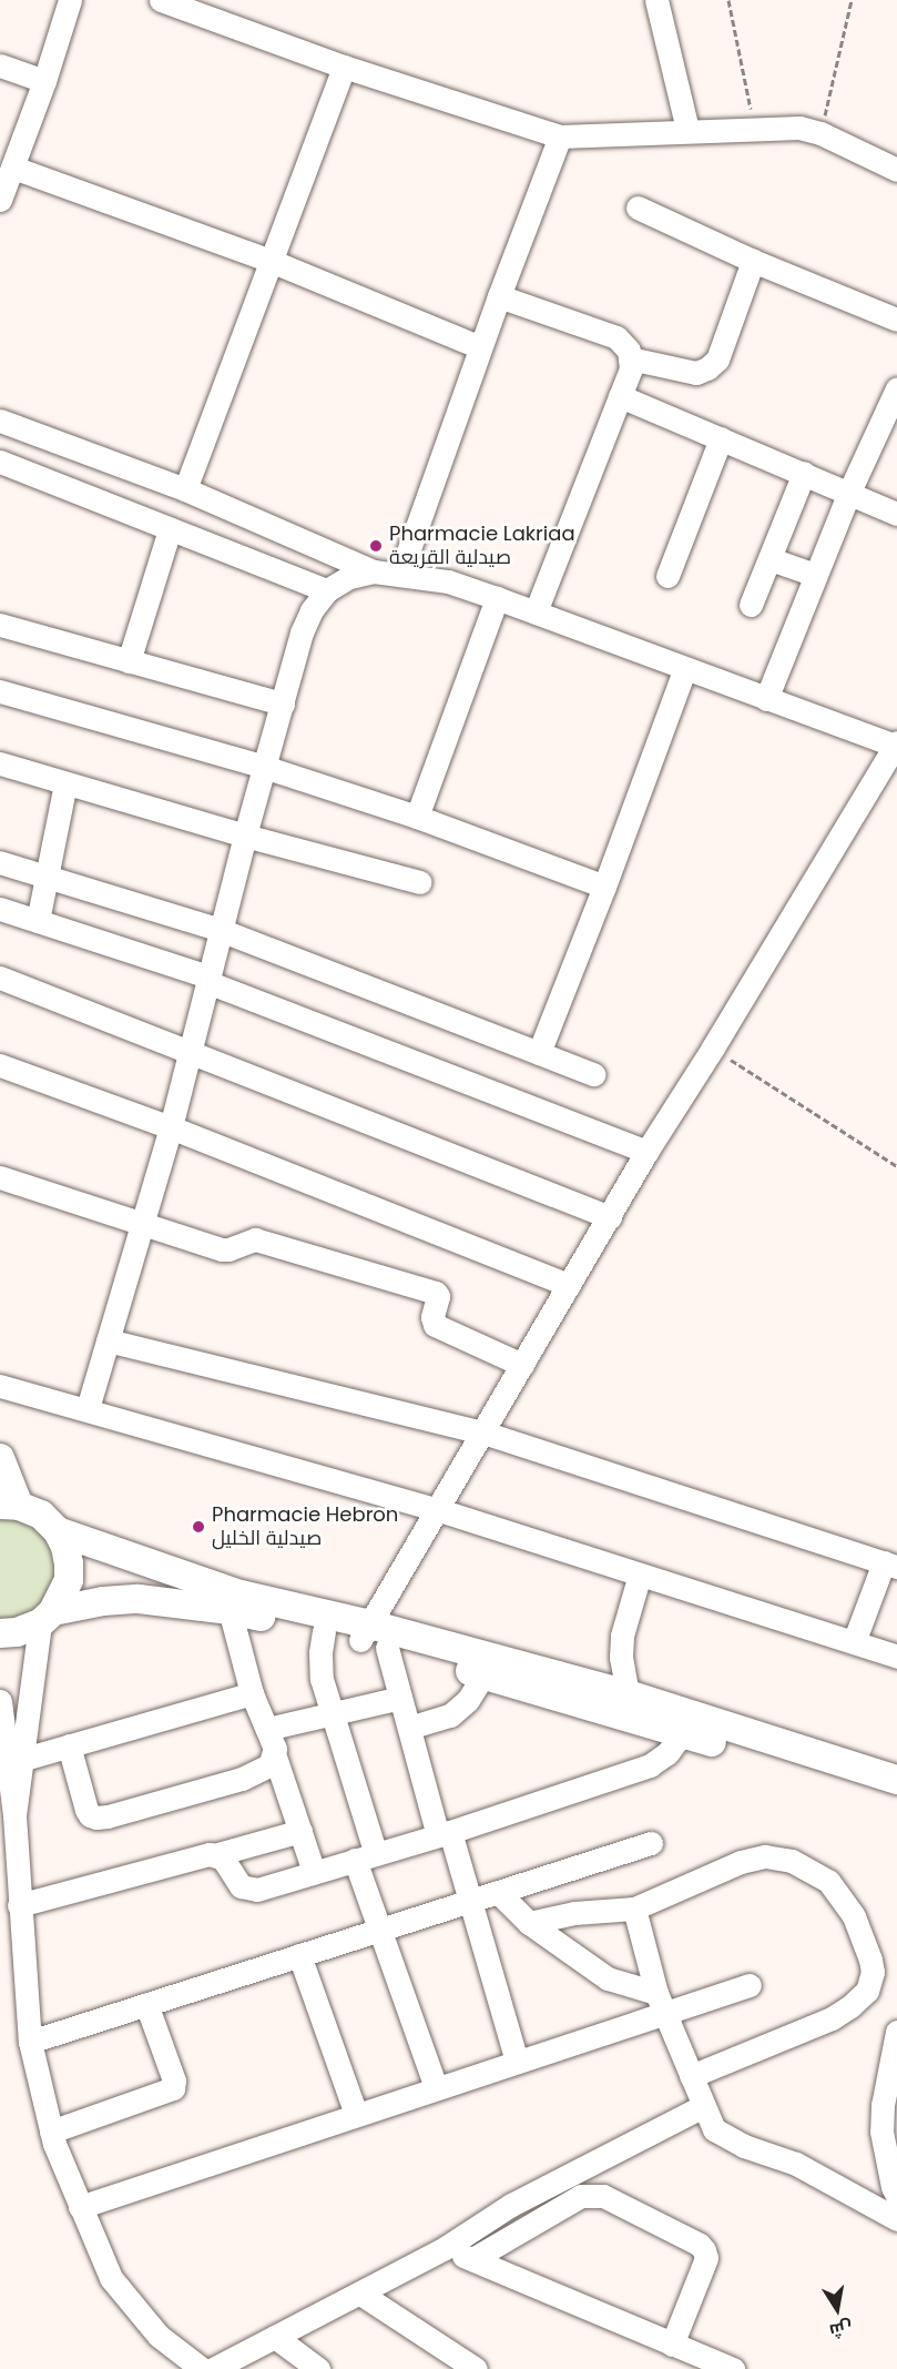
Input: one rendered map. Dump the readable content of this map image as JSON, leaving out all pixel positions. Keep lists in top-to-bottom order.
{
  "places": ["Pharmacie Lakriaa صيدلية القريعة", "Pharmacie Hebron صيدلية الخليل"],
  "north": "bottom"
}
